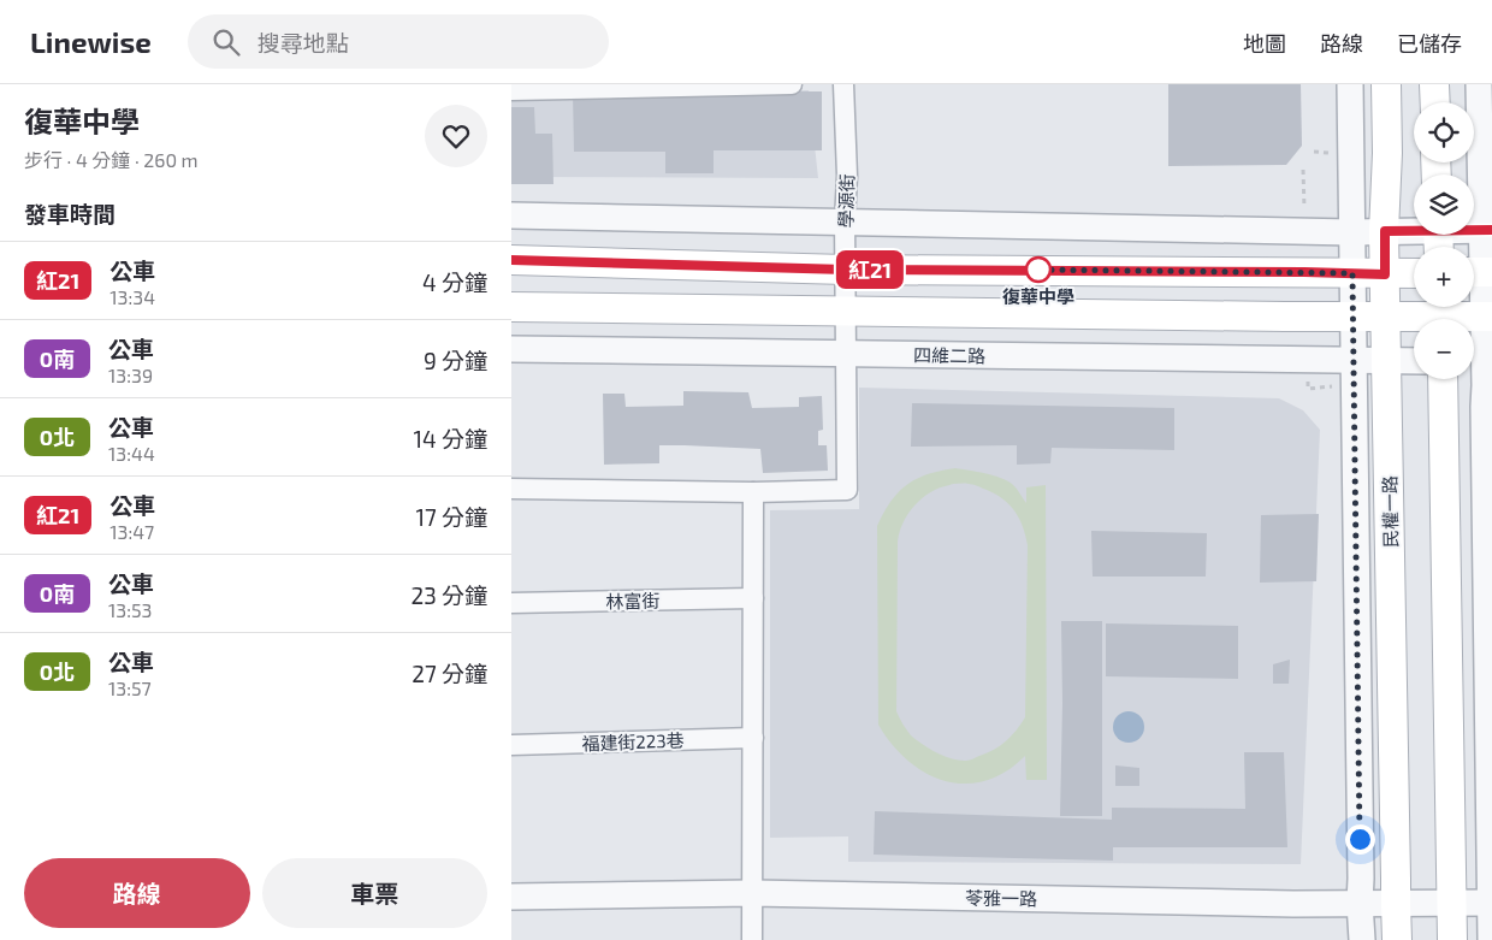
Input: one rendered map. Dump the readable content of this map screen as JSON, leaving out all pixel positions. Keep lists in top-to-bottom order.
{
  "streets": {
    "main road": ["民權一路"],
    "street": [
      "學源街",
      "四維二路",
      "林富街",
      "福建街223巷",
      "苓雅一路"
    ]
  },
  "crossings": [
    ["學源街", "四維二路"],
    ["四維二路", "民權一路"],
    ["民權一路", "苓雅一路"]
  ],
  "places": ["復華中學"],
  "lines": ["bus line 紅21"],
  "page": {
    "header": "Linewise",
    "search": "搜尋地點",
    "nav": ["地圖", "路線", "已儲存"],
    "heading": [
      ["復華中學", "步行 · 4 分鐘 · 260 m"],
      "發車時間"
    ],
    "on_map": "紅21",
    "map_buttons": ["+", "−"],
    "list": [
      {
        "mark": "紅21",
        "name": "公車",
        "note": "13:34",
        "value": "4 分鐘"
      },
      {
        "mark": "0南",
        "name": "公車",
        "note": "13:39",
        "value": "9 分鐘"
      },
      {
        "mark": "0北",
        "name": "公車",
        "note": "13:44",
        "value": "14 分鐘"
      },
      {
        "mark": "紅21",
        "name": "公車",
        "note": "13:47",
        "value": "17 分鐘"
      },
      {
        "mark": "0南",
        "name": "公車",
        "note": "13:53",
        "value": "23 分鐘"
      },
      {
        "mark": "0北",
        "name": "公車",
        "note": "13:57",
        "value": "27 分鐘"
      }
    ],
    "buttons": ["路線", "車票"]
  }
}
